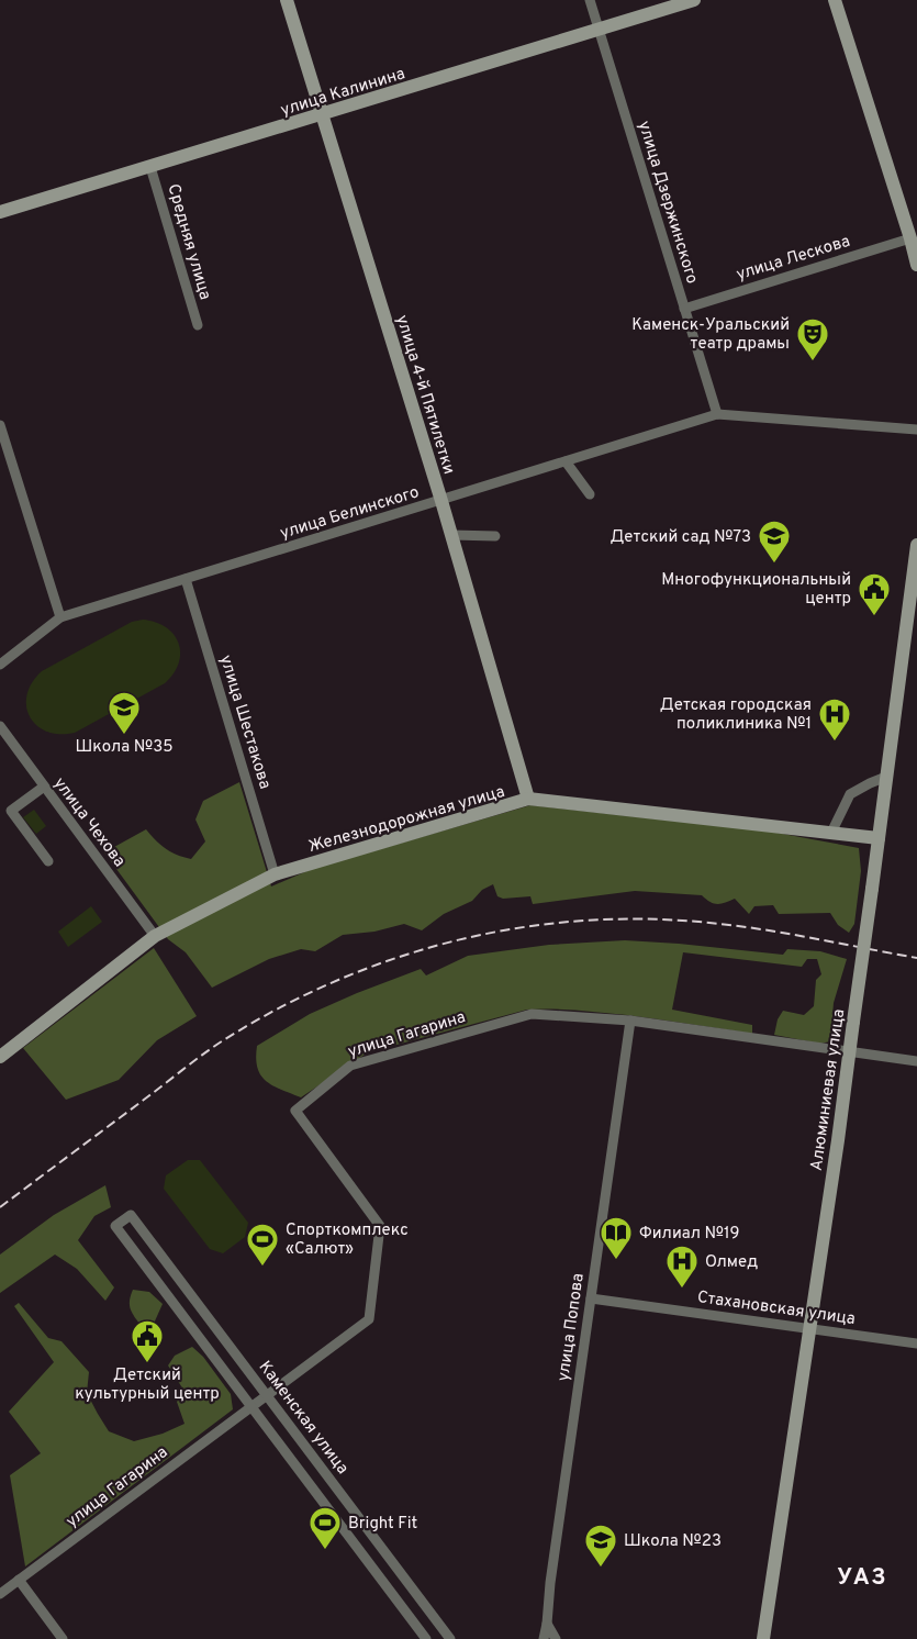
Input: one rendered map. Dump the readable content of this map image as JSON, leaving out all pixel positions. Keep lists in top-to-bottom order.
{
  "streets": {
    "main road": [
      "улица Калинина",
      "улица 4-й Пятилетки",
      "Железнодорожная улица",
      "Алюминиевая улица"
    ],
    "street": [
      "улица Дзержинского",
      "Средняя улица",
      "улица Лескова",
      "улица Белинского",
      "улица Шестакова",
      "улица Чехова",
      "улица Гагарина",
      "Стахановская улица",
      "улица Попова",
      "Каменская улица"
    ]
  },
  "crossings": [
    ["улица Калинина", "улица Дзержинского"],
    ["улица Калинина", "Средняя улица"],
    ["улица Калинина", "улица 4-й Пятилетки"],
    ["улица Дзержинского", "улица Лескова"],
    ["улица Дзержинского", "улица Белинского"],
    ["улица 4-й Пятилетки", "улица Белинского"],
    ["улица 4-й Пятилетки", "Железнодорожная улица"],
    ["улица Белинского", "улица Шестакова"],
    ["улица Шестакова", "Железнодорожная улица"],
    ["Железнодорожная улица", "улица Чехова"],
    ["Железнодорожная улица", "Алюминиевая улица"],
    ["улица Гагарина", "Алюминиевая улица"],
    ["улица Гагарина", "улица Попова"],
    ["улица Гагарина", "Каменская улица"],
    ["Алюминиевая улица", "Стахановская улица"],
    ["Стахановская улица", "улица Попова"]
  ],
  "districts": ["УАЗ"],
  "places": {
    "theatre": ["Каменск-Уральский театр драмы"],
    "school or university": ["Детский сад №73", "Школа №35", "Школа №23"],
    "public building": ["Многофункциональный центр", "Детский культурный центр"],
    "hospital": ["Детская городская поликлиника №1", "Олмед"],
    "library": ["Филиал №19"],
    "sports": ["Спорткомплекс «Салют»", "Bright Fit"]
  }
}
